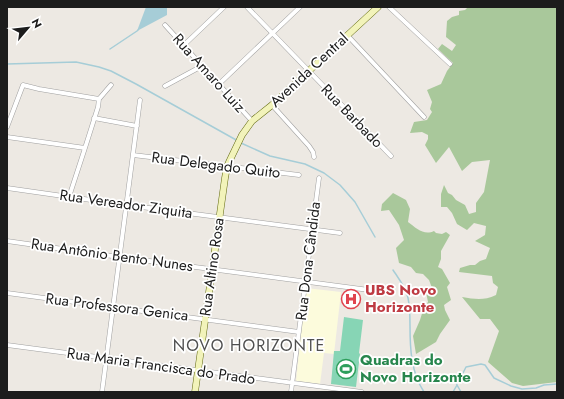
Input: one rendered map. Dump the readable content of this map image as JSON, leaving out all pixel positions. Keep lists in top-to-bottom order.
{
  "streets": {
    "street": [
      "Avenida Central",
      "Rua Amaro Luiz",
      "Rua Barbado",
      "Rua Delegado Quito",
      "Rua Vereador Ziquita",
      "Rua Antônio Bento Nunes",
      "Rua Dona Cândida",
      "Rua Altino Rosa",
      "Rua Professora Genica",
      "Rua Maria Francisca do Prado"
    ]
  },
  "crossings": [
    ["Avenida Central", "Rua Amaro Luiz"],
    ["Avenida Central", "Rua Barbado"],
    ["Avenida Central", "Rua Altino Rosa"],
    ["Rua Delegado Quito", "Rua Altino Rosa"],
    ["Rua Vereador Ziquita", "Rua Dona Cândida"],
    ["Rua Vereador Ziquita", "Rua Altino Rosa"],
    ["Rua Antônio Bento Nunes", "Rua Dona Cândida"],
    ["Rua Antônio Bento Nunes", "Rua Altino Rosa"],
    ["Rua Dona Cândida", "Rua Professora Genica"],
    ["Rua Dona Cândida", "Rua Maria Francisca do Prado"],
    ["Rua Altino Rosa", "Rua Professora Genica"],
    ["Rua Altino Rosa", "Rua Maria Francisca do Prado"]
  ],
  "districts": ["NOVO HORIZONTE"],
  "places": {
    "hospital": ["UBS Novo Horizonte"],
    "sports": ["Quadras do Novo Horizonte"]
  },
  "north": "top right"
}
